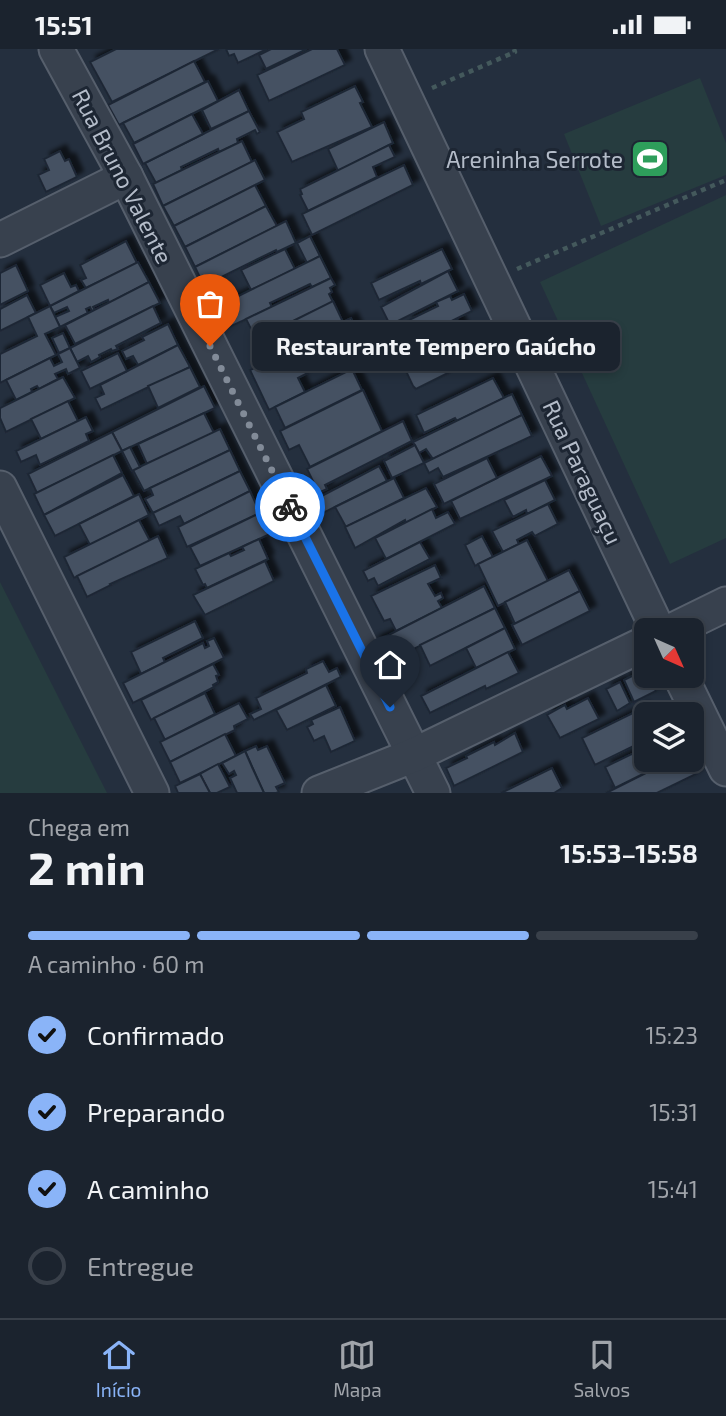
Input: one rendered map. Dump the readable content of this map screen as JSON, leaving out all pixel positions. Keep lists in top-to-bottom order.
{
  "streets": {
    "street": ["Rua Bruno Valente", "Rua Paraguaçu"]
  },
  "places": {
    "sports": ["Areninha Serrote"],
    "other": ["Restaurante Tempero Gaúcho"]
  },
  "north": "bottom right",
  "page": {
    "status": "15:51",
    "bubble": "Restaurante Tempero Gaúcho",
    "heading": ["2 min", "Chega em", "15:53–15:58"],
    "bar": "A caminho · 60 m",
    "list": [
      ["Confirmado", "15:23"],
      ["Preparando", "15:31"],
      ["A caminho", "15:41"],
      "Entregue"
    ],
    "tabs": ["Início", "Mapa", "Salvos"]
  }
}
